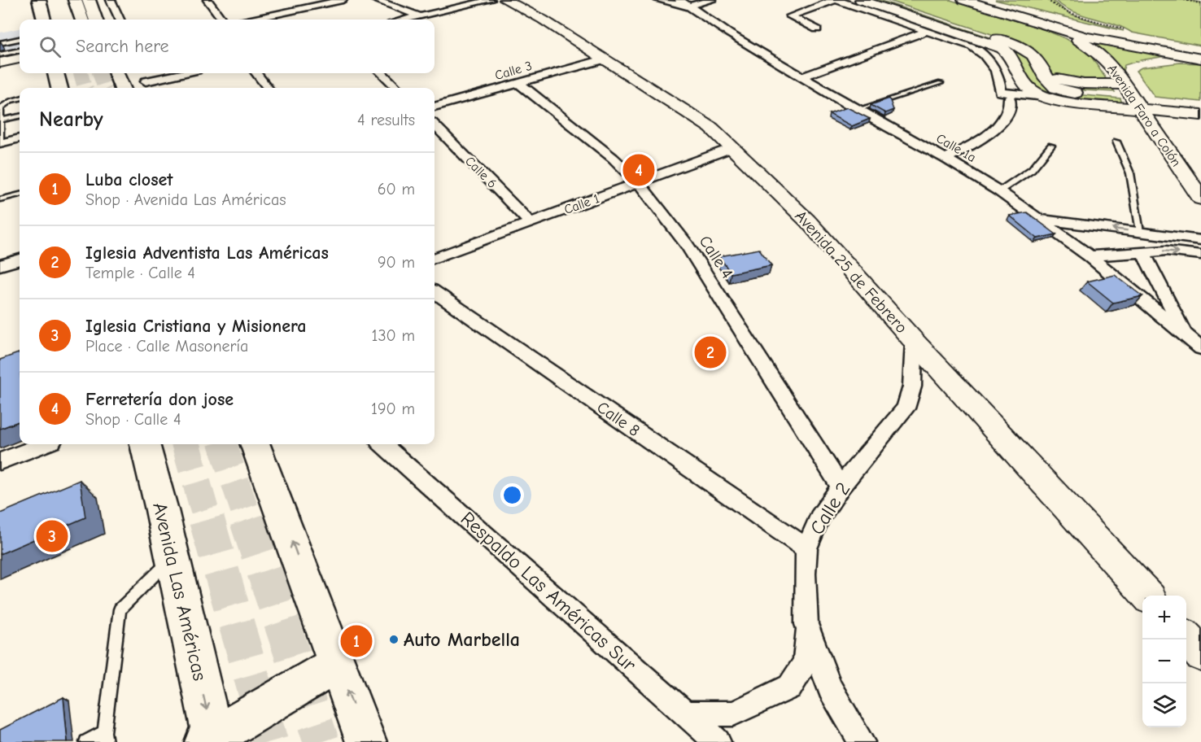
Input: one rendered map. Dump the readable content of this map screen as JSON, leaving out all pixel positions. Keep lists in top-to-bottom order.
{
  "streets": {
    "main road": ["Avenida Las Américas"],
    "street": [
      "Calle 3",
      "Avenida Faro a Colón",
      "Calle 1a",
      "Calle 6",
      "Calle 1",
      "Calle 4",
      "Avenida 25 de Febrero",
      "Calle 8",
      "Calle 2",
      "Respaldo Las Américas Sur"
    ]
  },
  "crossings": [
    ["Calle 3", "Calle 4"],
    ["Calle 3", "Avenida 25 de Febrero"],
    ["Calle 6", "Calle 1"],
    ["Calle 1", "Calle 4"],
    ["Calle 1", "Avenida 25 de Febrero"],
    ["Calle 4", "Calle 2"],
    ["Avenida 25 de Febrero", "Calle 2"],
    ["Calle 8", "Calle 2"]
  ],
  "places": ["Auto Marbella"],
  "page": {
    "search": "Search here",
    "heading": ["Nearby", "4 results"],
    "list": [
      {
        "mark": "1",
        "name": "Luba closet",
        "note": "Shop · Avenida Las Américas",
        "value": "60 m"
      },
      {
        "mark": "2",
        "name": "Iglesia Adventista Las Américas",
        "note": "Temple · Calle 4",
        "value": "90 m"
      },
      {
        "mark": "3",
        "name": "Iglesia Cristiana y Misionera",
        "note": "Place · Calle Masonería",
        "value": "130 m"
      },
      {
        "mark": "4",
        "name": "Ferretería don jose",
        "note": "Shop · Calle 4",
        "value": "190 m"
      }
    ],
    "pins": [
      "4",
      "2",
      "3",
      "1"
    ],
    "map_buttons": ["+", "−"]
  }
}
